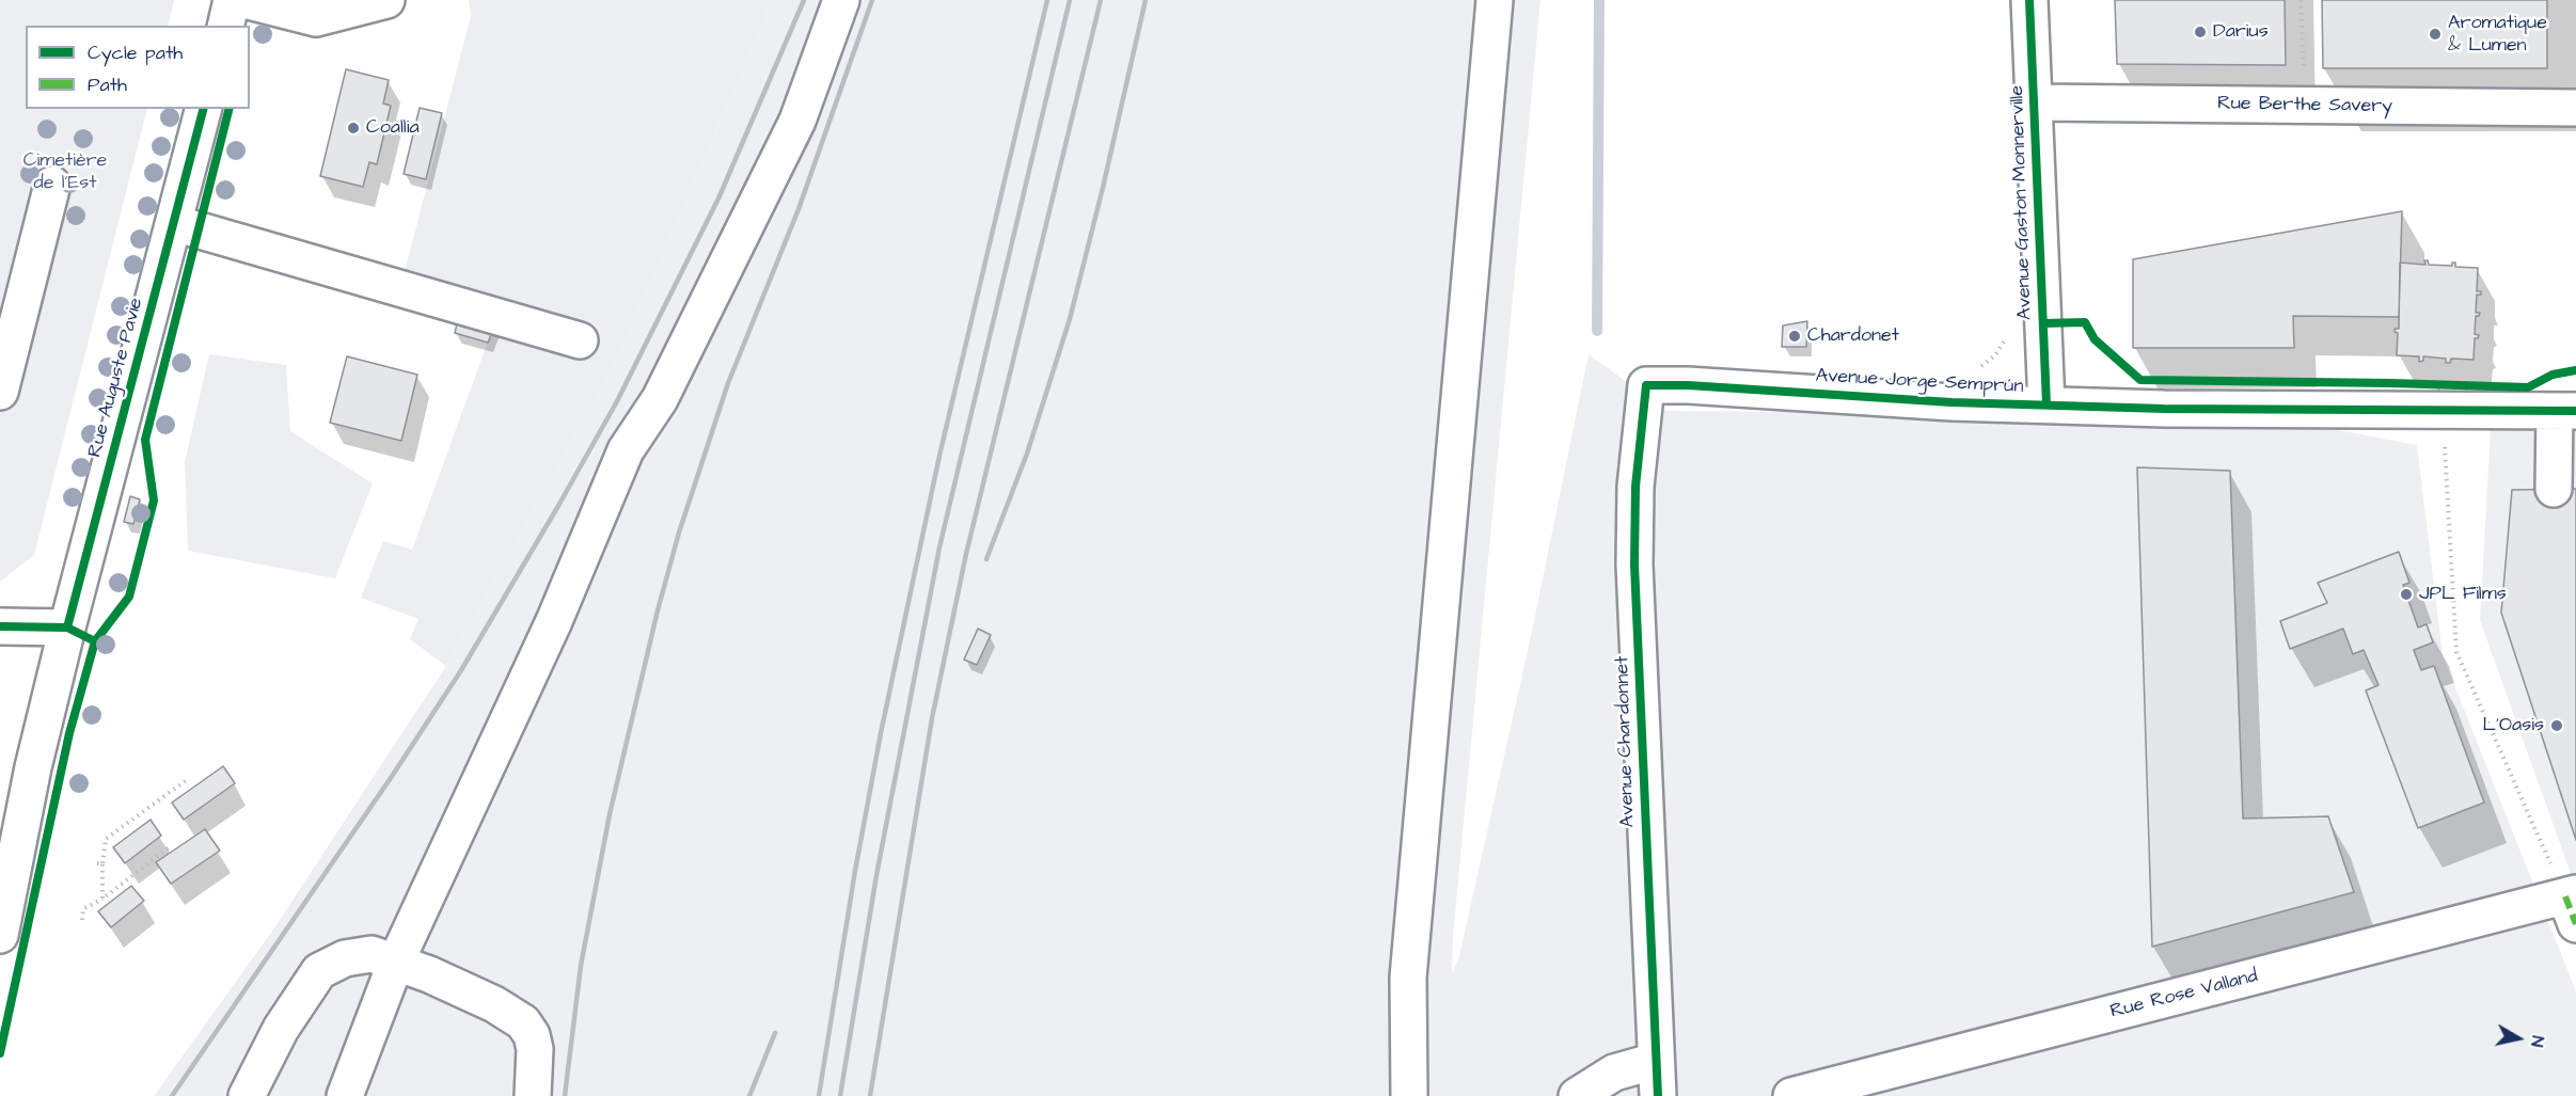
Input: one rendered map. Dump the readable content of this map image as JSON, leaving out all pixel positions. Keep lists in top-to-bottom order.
{
  "streets": {
    "street": [
      "Rue Berthe Savery",
      "Avenue Gaston Monnerville",
      "Rue Auguste Pavie",
      "Avenue Jorge Semprún",
      "Avenue Chardonnet",
      "Rue Rose Valland"
    ]
  },
  "crossings": [
    ["Rue Berthe Savery", "Avenue Gaston Monnerville"],
    ["Avenue Gaston Monnerville", "Avenue Jorge Semprún"],
    ["Avenue Jorge Semprún", "Avenue Chardonnet"]
  ],
  "parks": ["Cimetière de l'Est"],
  "places": [
    "Darius",
    "Aromatique & Lumen",
    "Coallia",
    "Chardonet",
    "JPL Films",
    "L'Oasis"
  ],
  "legend": ["Cycle path", "Path"],
  "north": "right"
}
